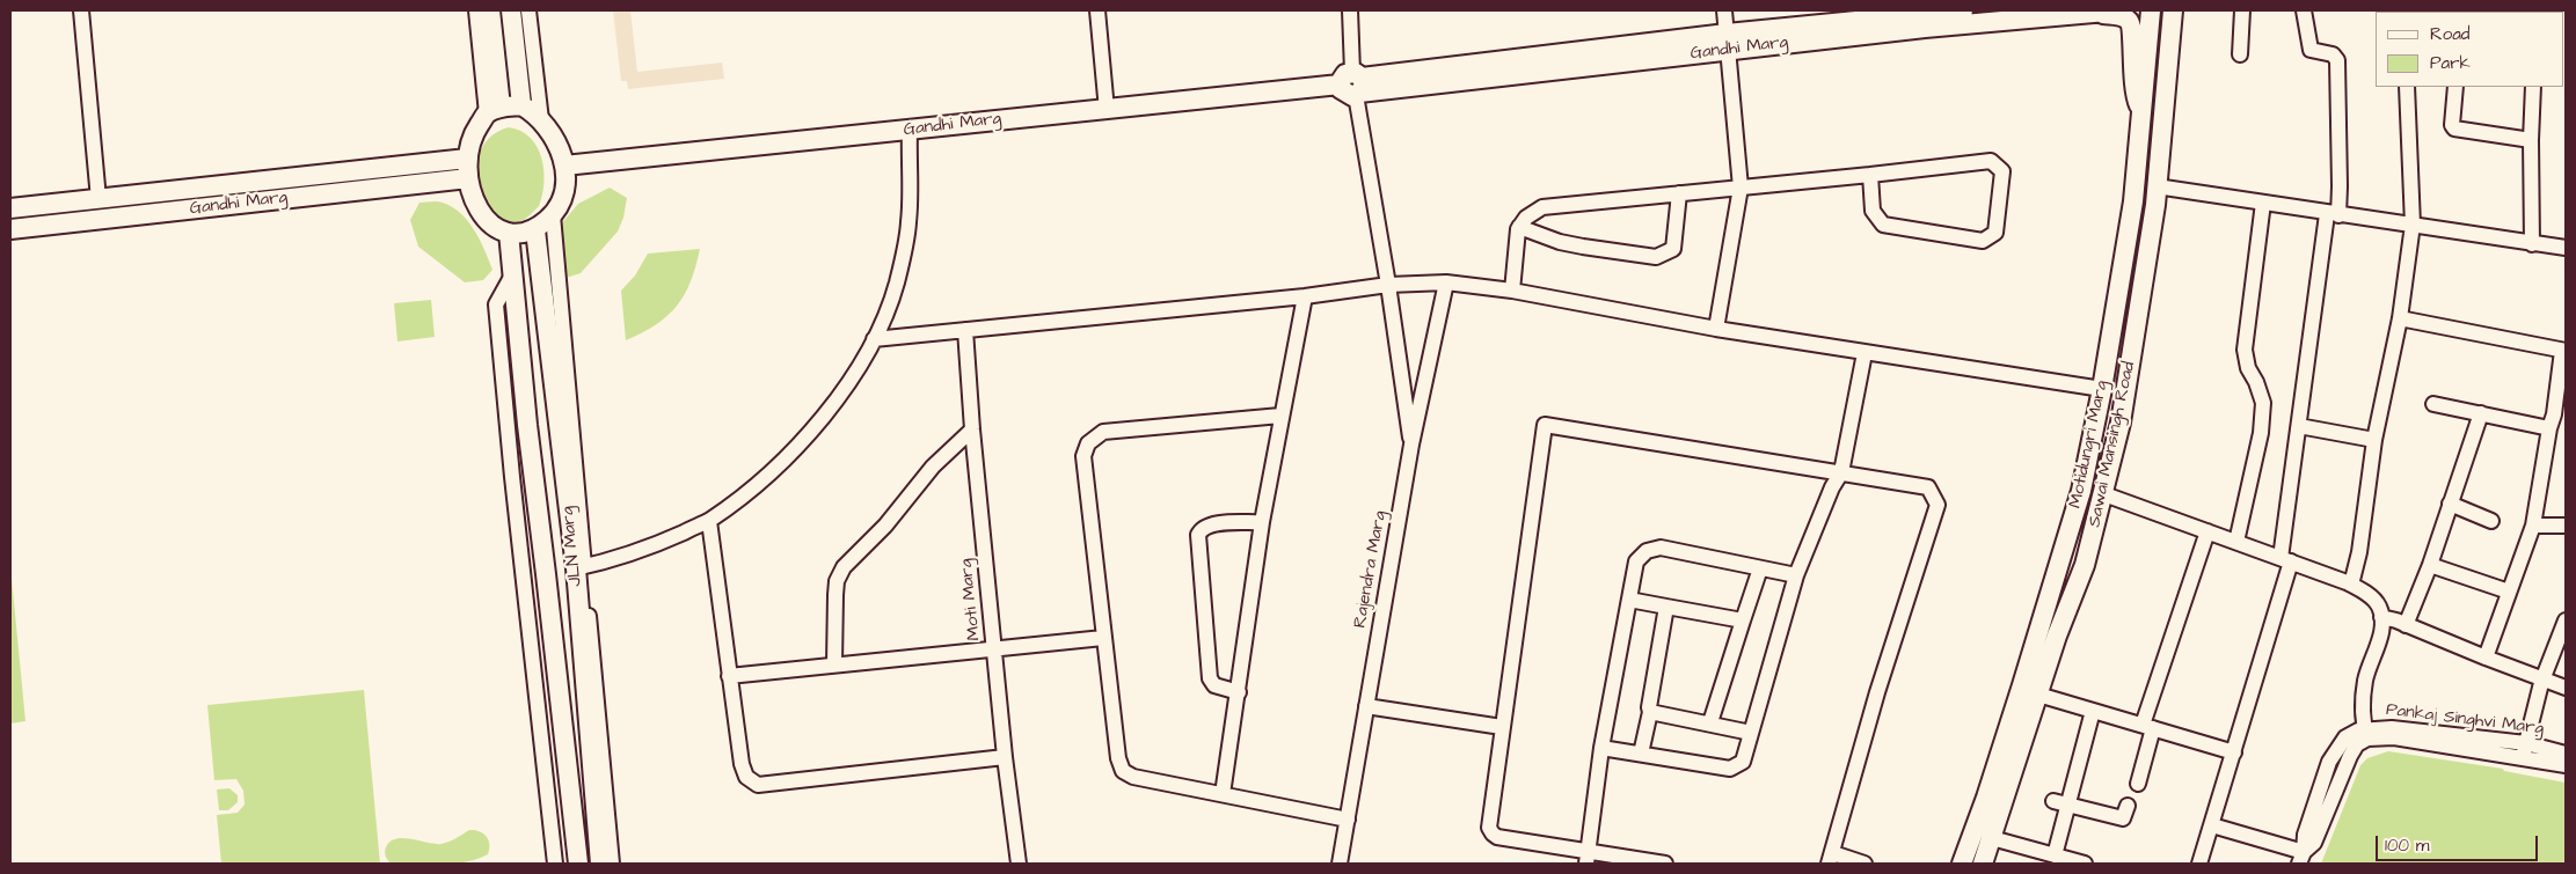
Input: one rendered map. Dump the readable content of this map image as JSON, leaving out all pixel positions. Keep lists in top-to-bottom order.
{
  "streets": {
    "main road": [
      "Gandhi Marg",
      "Motidungri Marg",
      "Sawai Mansingh Road",
      "JLN Marg"
    ],
    "street": ["Rajendra Marg", "Moti Marg", "Pankaj Singhvi Marg"]
  },
  "crossings": [
    ["Gandhi Marg", "JLN Marg"]
  ],
  "legend": ["Road", "Park"],
  "scale_bar": "100 m"
}
